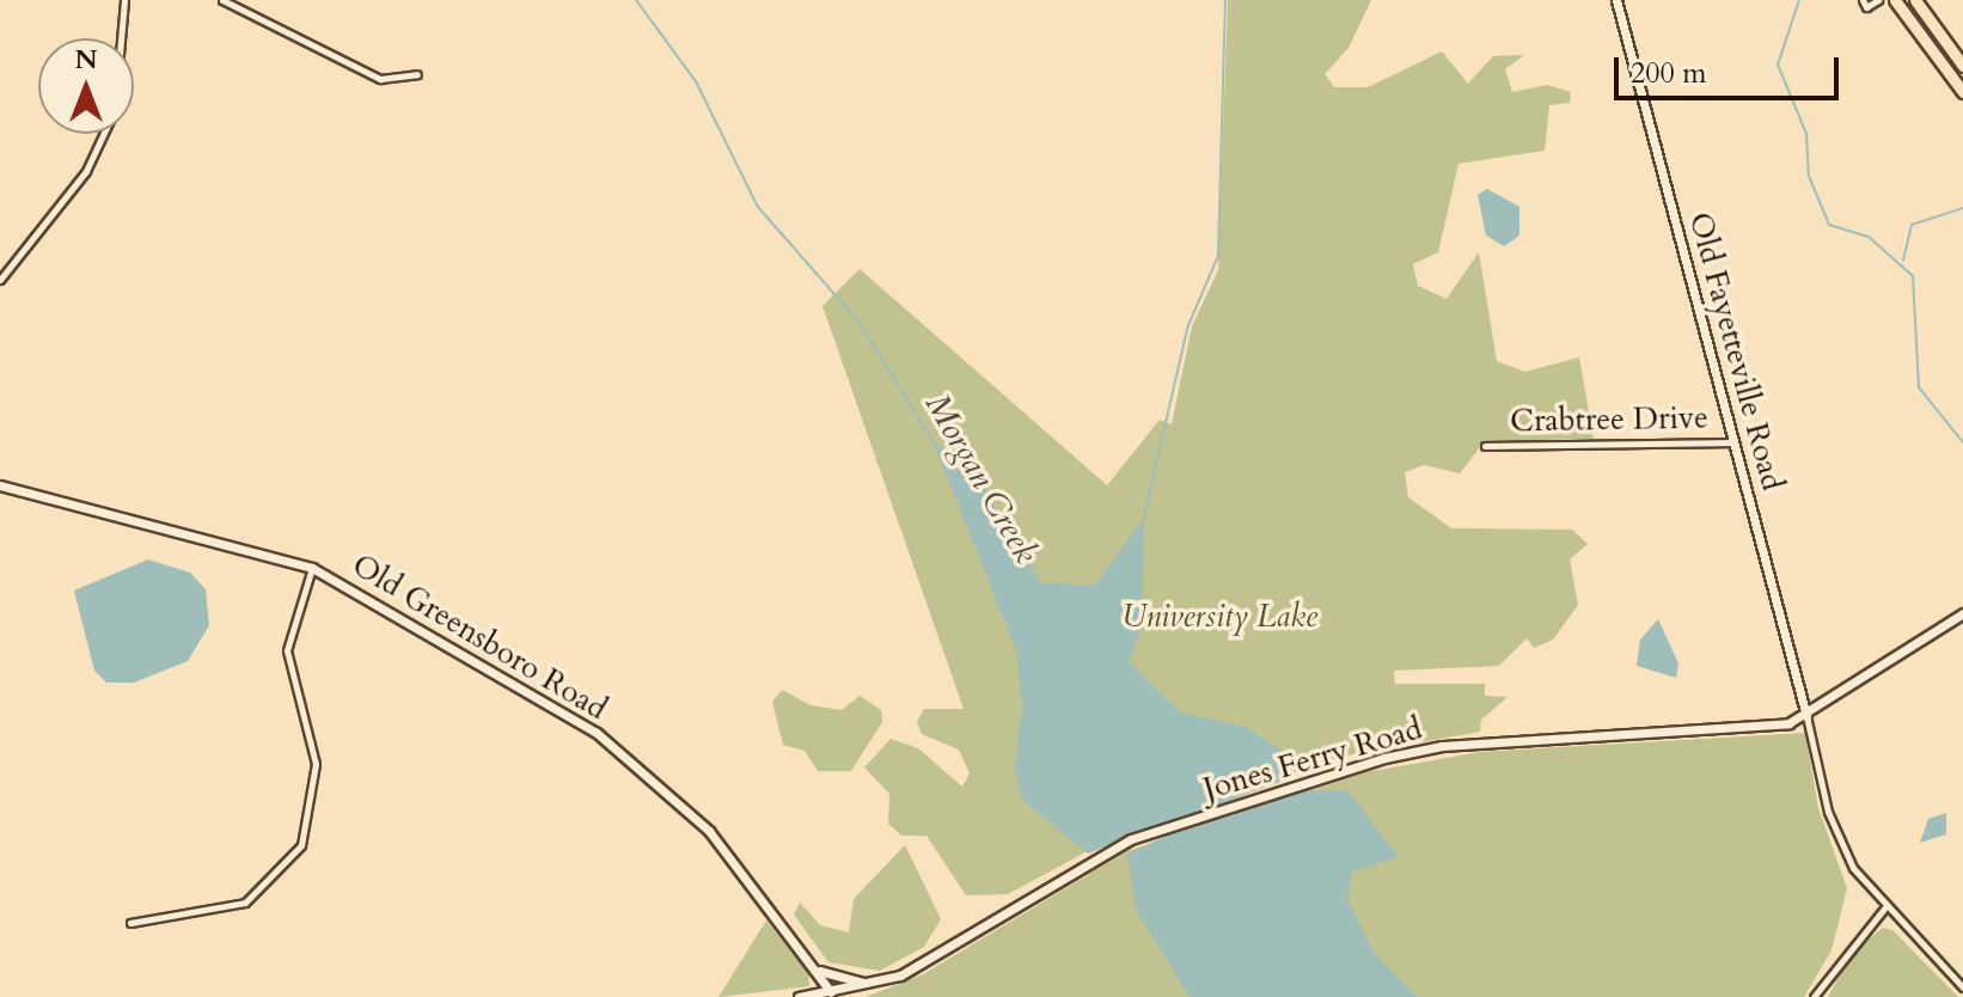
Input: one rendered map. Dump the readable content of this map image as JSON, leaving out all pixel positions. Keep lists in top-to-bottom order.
{
  "streets": {
    "street": [
      "Old Fayetteville Road",
      "Crabtree Drive",
      "Old Greensboro Road",
      "Jones Ferry Road"
    ]
  },
  "crossings": [
    ["Old Fayetteville Road", "Crabtree Drive"],
    ["Old Fayetteville Road", "Jones Ferry Road"],
    ["Old Greensboro Road", "Jones Ferry Road"]
  ],
  "water": ["Morgan Creek"],
  "parks": ["University Lake"],
  "scale_bar": "200 m",
  "north": "top"
}
